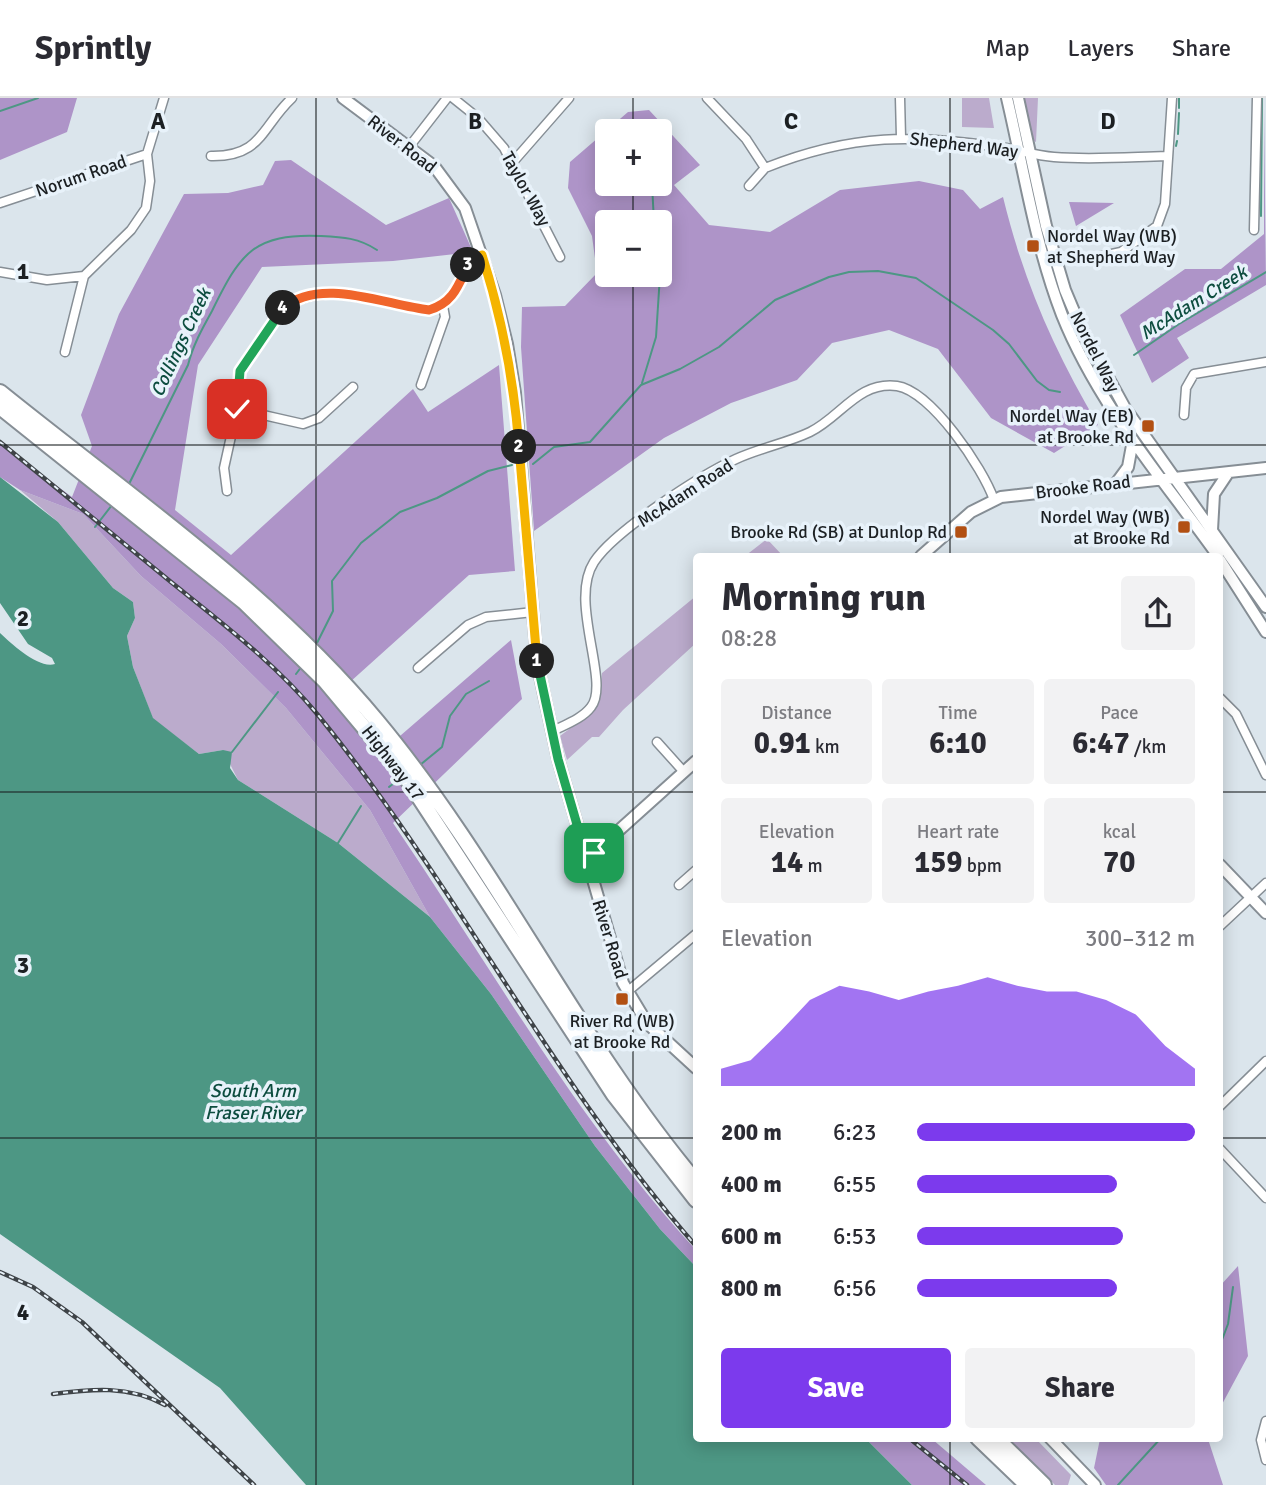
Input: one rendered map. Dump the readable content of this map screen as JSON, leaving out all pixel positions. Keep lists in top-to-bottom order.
{
  "streets": {
    "highway": ["Highway 17"],
    "street": [
      "River Road",
      "Shepherd Way",
      "Norum Road",
      "Taylor Way",
      "Nordel Way",
      "Brooke Road",
      "McAdam Road"
    ]
  },
  "crossings": [
    ["River Road", "McAdam Road"],
    ["Shepherd Way", "Nordel Way"],
    ["Nordel Way", "Brooke Road"],
    ["Brooke Road", "McAdam Road"]
  ],
  "water": ["McAdam Creek", "Collings Creek", "South Arm Fraser River"],
  "places": {
    "transit": [
      "Nordel Way (WB) at Shepherd Way",
      "Nordel Way (EB) at Brooke Rd",
      "Nordel Way (WB) at Brooke Rd",
      "Brooke Rd (SB) at Dunlop Rd",
      "River Rd (WB) at Brooke Rd"
    ]
  },
  "page": {
    "header": "Sprintly",
    "nav": ["Map", "Layers", "Share"],
    "map_buttons": ["+", "−"],
    "pins": [
      "3",
      "4",
      "2",
      "1"
    ],
    "heading": ["Morning run", "08:28"],
    "stats": [
      ["Distance", "0.91 km"],
      ["Time", "6:10"],
      ["Pace", "6:47 /km"],
      ["Elevation", "14 m"],
      ["Heart rate", "159 bpm"],
      ["kcal", "70"]
    ],
    "chart": ["Elevation", "300–312 m"],
    "list": [
      {
        "name": "200 m",
        "note": "6:23"
      },
      {
        "name": "400 m",
        "note": "6:55"
      },
      {
        "name": "600 m",
        "note": "6:53"
      },
      {
        "name": "800 m",
        "note": "6:56"
      }
    ],
    "buttons": ["Save", "Share"]
  },
  "grid": {
    "columns": [
      "A",
      "B",
      "C",
      "D"
    ],
    "rows": [
      "1",
      "2",
      "3",
      "4"
    ]
  }
}
